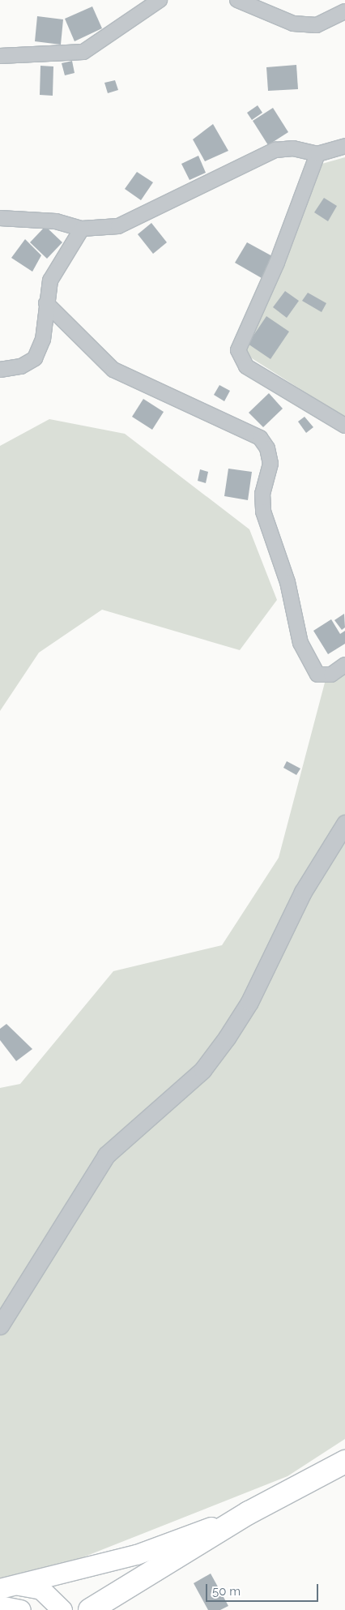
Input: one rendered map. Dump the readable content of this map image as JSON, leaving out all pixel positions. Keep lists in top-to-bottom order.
{
  "scale_bar": "50 m"
}
